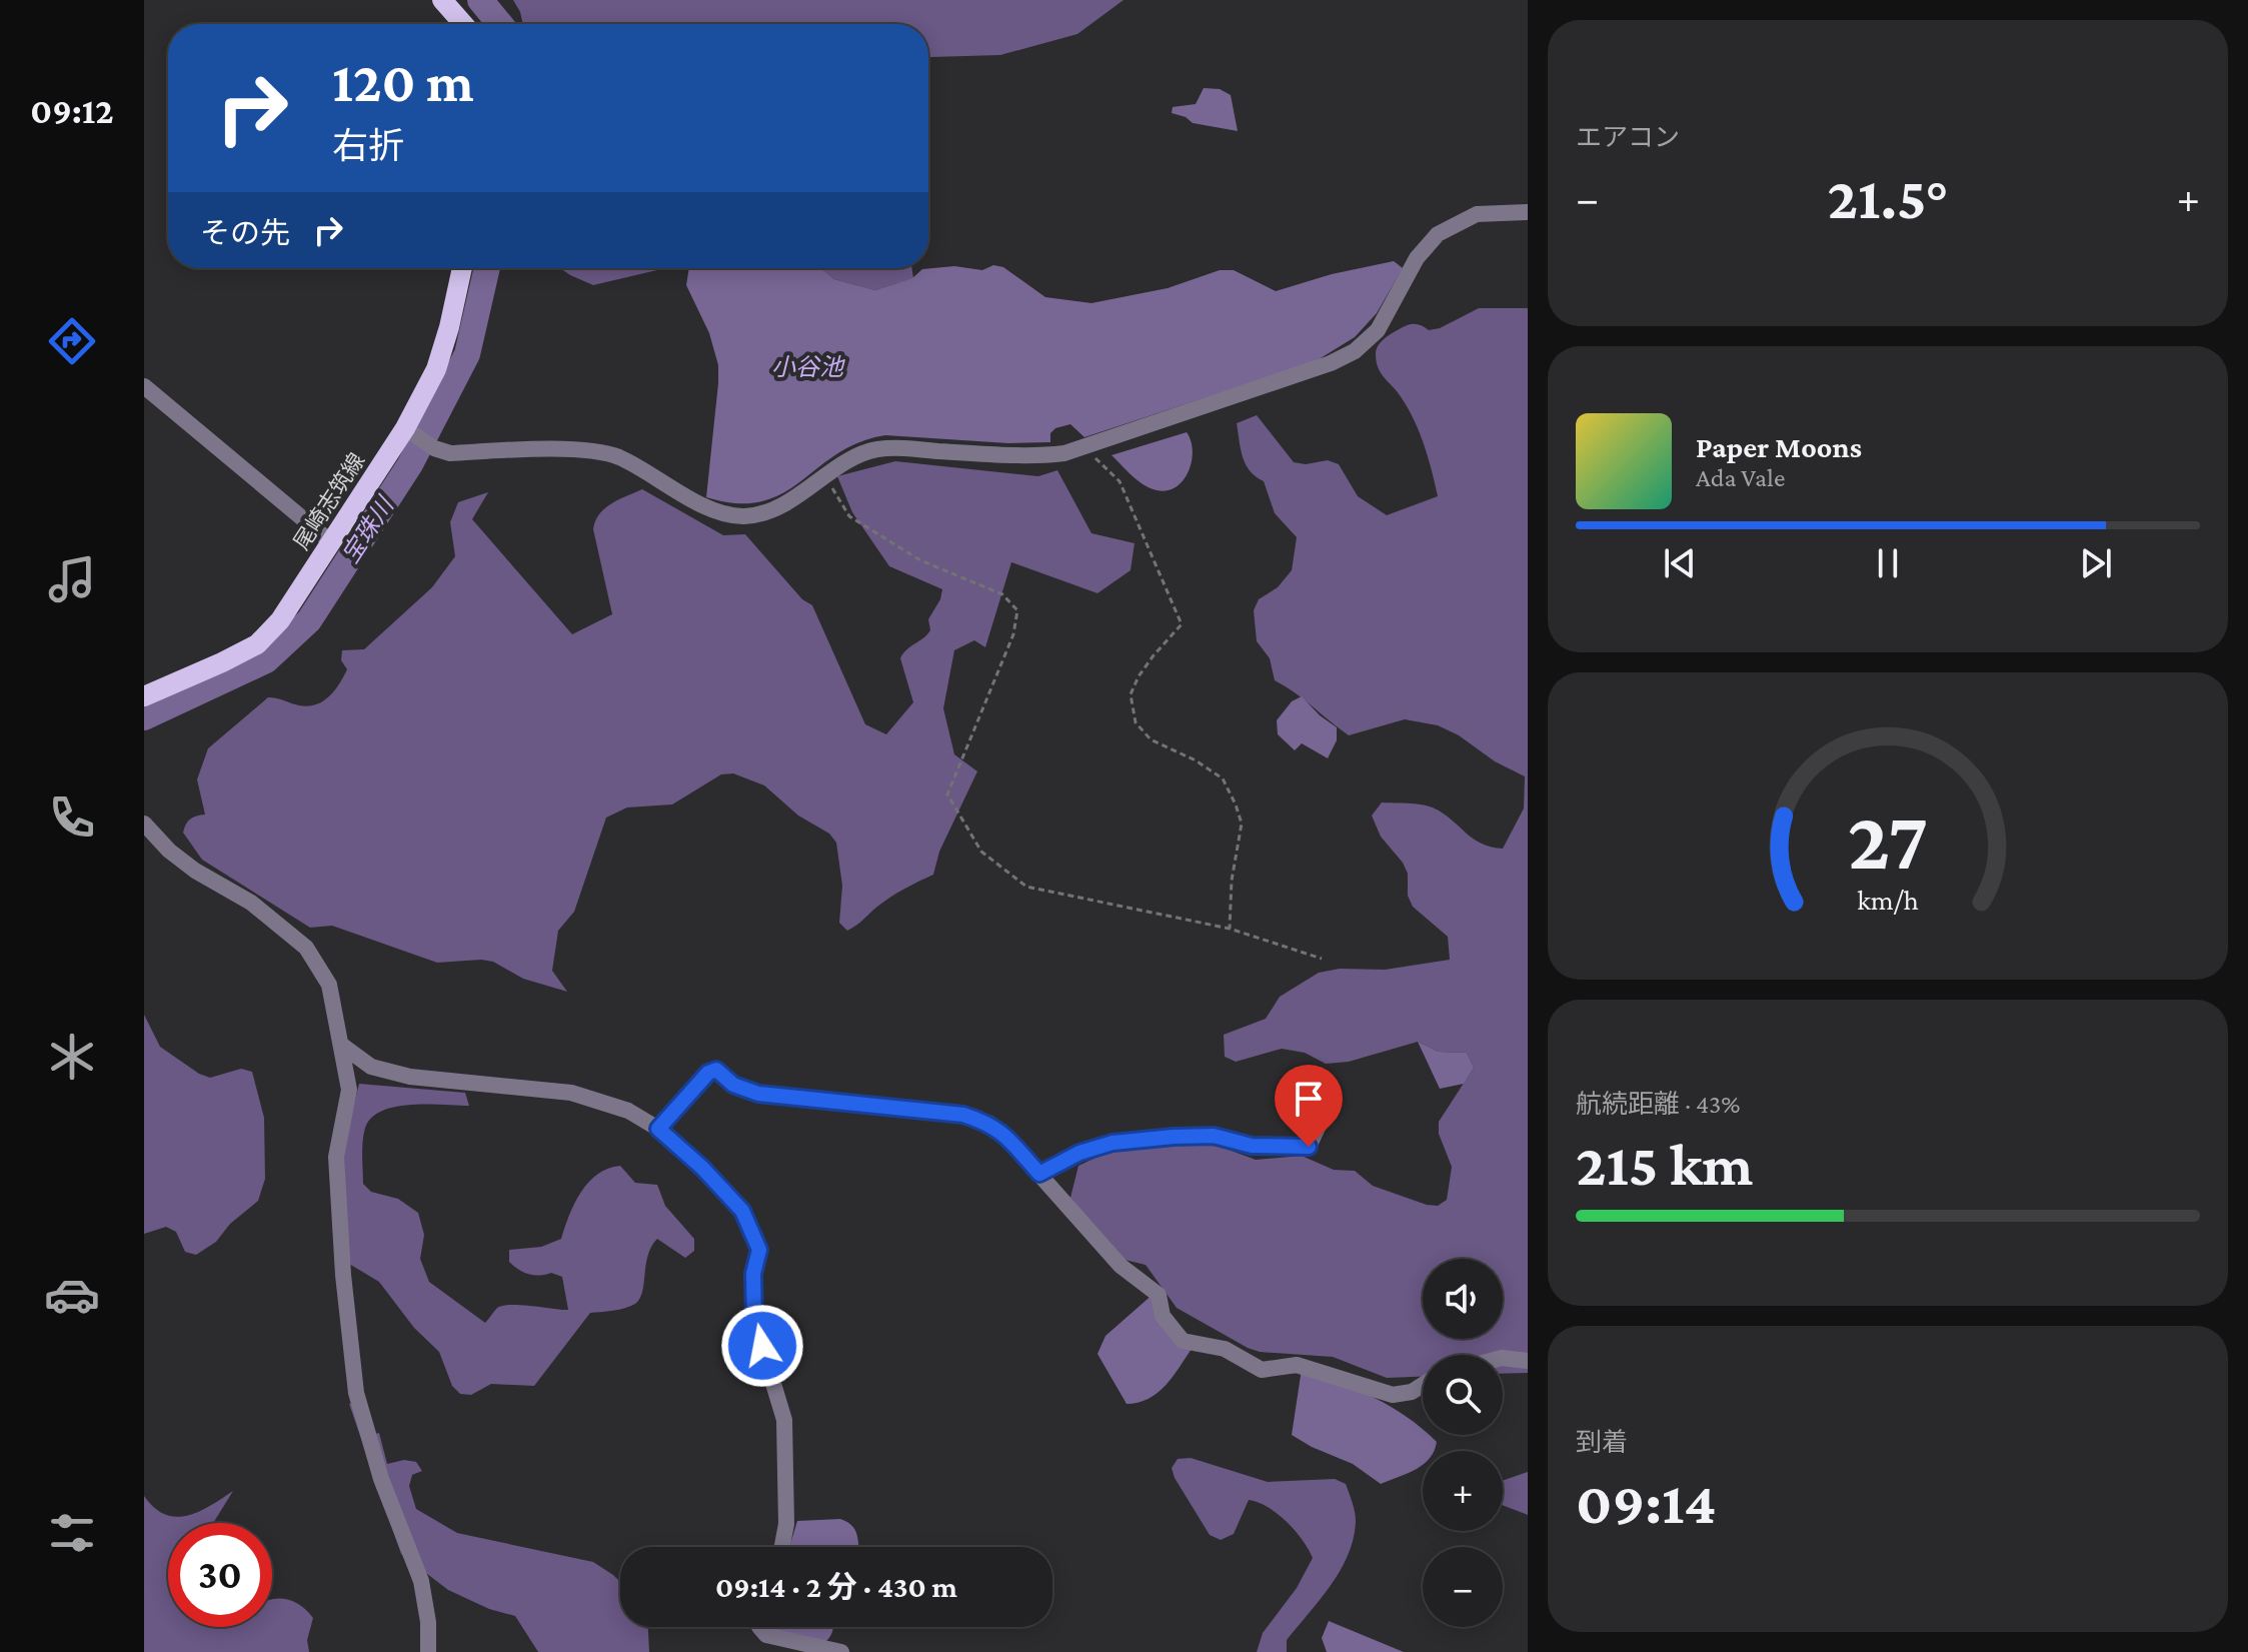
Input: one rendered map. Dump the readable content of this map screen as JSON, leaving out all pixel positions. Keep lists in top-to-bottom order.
{
  "streets": {
    "main road": ["尾崎志筑線"]
  },
  "water": ["小谷池", "宝珠川"],
  "page": {
    "tabs": "09:12",
    "tile": [
      "エアコン",
      ["航続距離 · 43%", "215 km"],
      ["到着", "09:14"]
    ],
    "turn": ["120 m", "右折"],
    "heat": ["−", "21.5°", "+"],
    "then": "その先",
    "song": ["Paper Moons", "Ada Vale"],
    "map_buttons": ["+", "−"],
    "limit": "30",
    "trip": "09:14 · 2 分 · 430 m",
    "gauge": ["27", "km/h"]
  }
}
